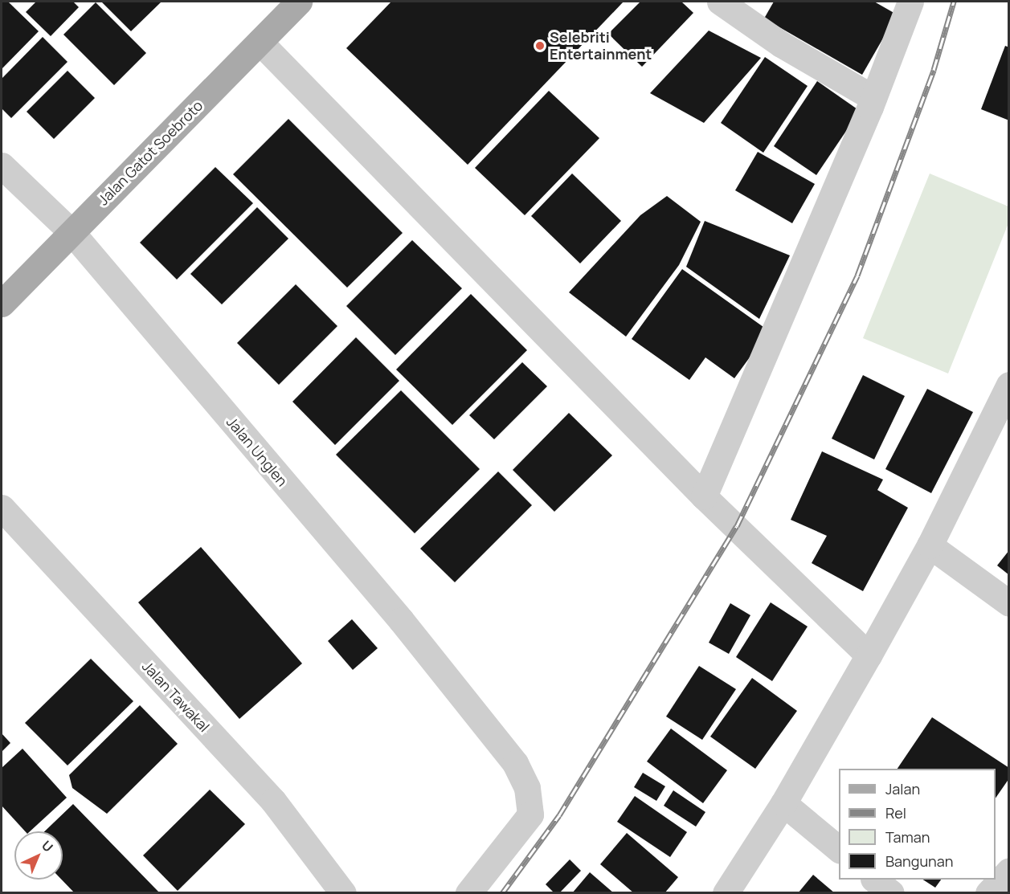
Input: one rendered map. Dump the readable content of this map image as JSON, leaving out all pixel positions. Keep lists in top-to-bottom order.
{
  "streets": {
    "main road": ["Jalan Gatot Soebroto"],
    "street": ["Jalan Unglen", "Jalan Tawakal"]
  },
  "crossings": [
    ["Jalan Gatot Soebroto", "Jalan Unglen"]
  ],
  "places": ["Selebriti Entertainment"],
  "legend": [
    "Jalan",
    "Rel",
    "Taman",
    "Bangunan"
  ],
  "north": "top right"
}
